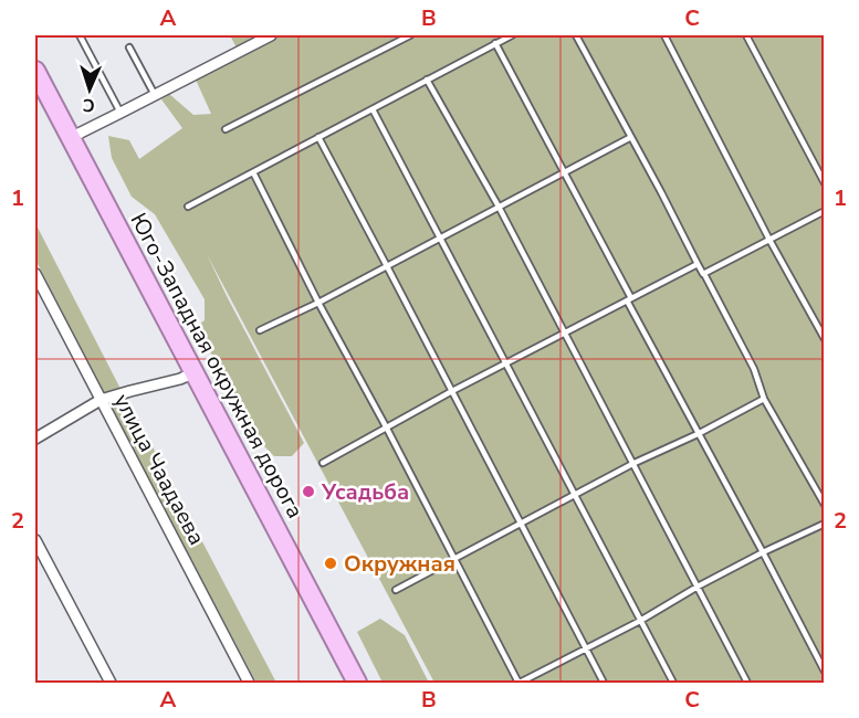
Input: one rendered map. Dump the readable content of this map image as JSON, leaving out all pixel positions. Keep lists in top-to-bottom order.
{
  "streets": {
    "highway": ["Юго-Западная окружная дорога"],
    "street": ["улица Чаадаева"]
  },
  "places": ["Усадьба", "Окружная"],
  "north": "bottom",
  "grid": {
    "columns": ["A", "B", "C"],
    "rows": ["1", "2"]
  }
}
